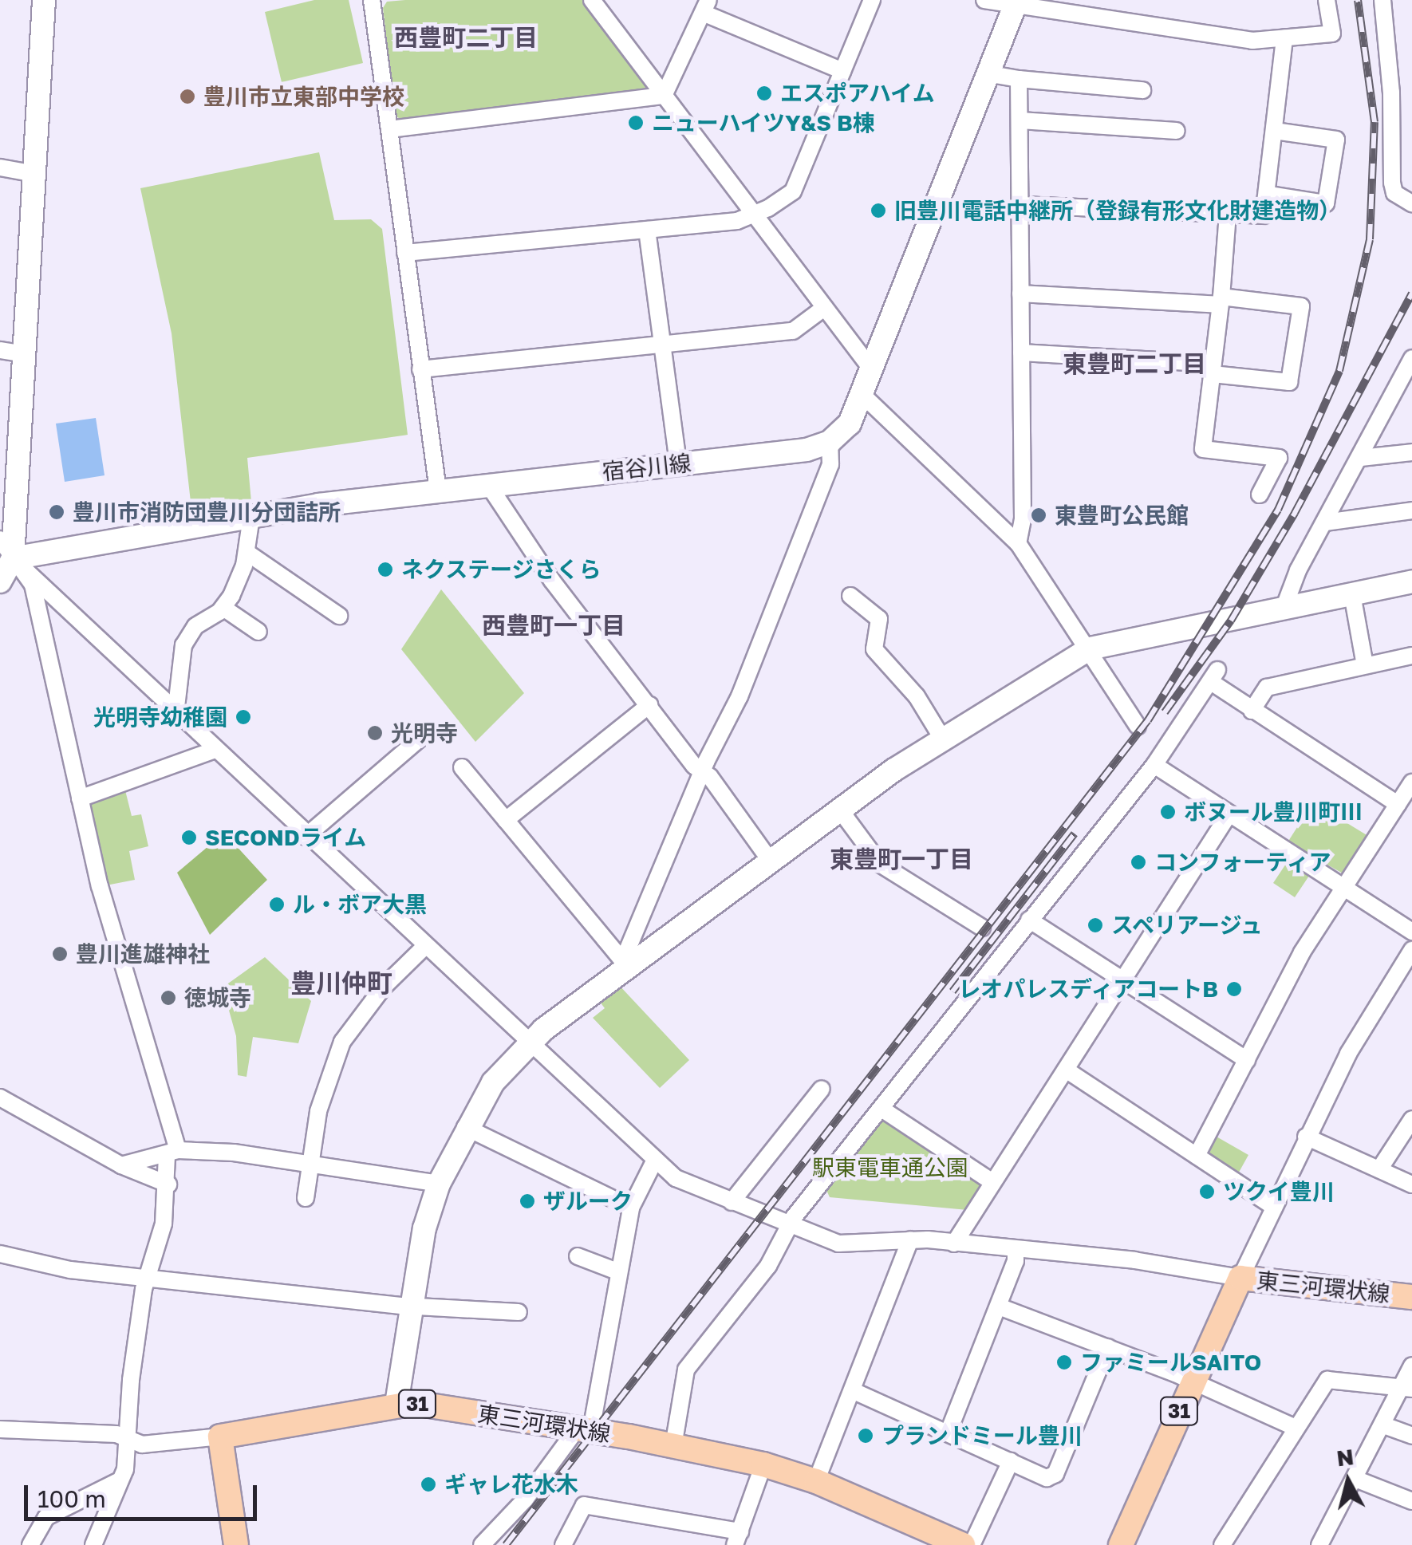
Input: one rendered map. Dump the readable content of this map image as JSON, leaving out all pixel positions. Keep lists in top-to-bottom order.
{
  "streets": {
    "main road": ["東三河環状線", "31"],
    "street": ["宿谷川線"]
  },
  "districts": [
    "西豊町二丁目",
    "東豊町二丁目",
    "西豊町一丁目",
    "東豊町一丁目",
    "豊川仲町"
  ],
  "parks": ["駅東電車通公園"],
  "places": [
    "エスポアハイム",
    "豊川市立東部中学校",
    "ニューハイツY&S B棟",
    "旧豊川電話中継所（登録有形文化財建造物）",
    "豊川市消防団豊川分団詰所",
    "東豊町公民館",
    "ネクステージさくら",
    "光明寺幼稚園",
    "光明寺",
    "ボヌール豊川町Ⅲ",
    "SECONDライム",
    "コンフォーティア",
    "ル・ボア大黒",
    "スペリアージュ",
    "豊川進雄神社",
    "レオパレスディアコートB",
    "徳城寺",
    "ツクイ豊川",
    "ザルーク",
    "ファミールSAITO",
    "プランドミール豊川",
    "ギャレ花水木"
  ],
  "scale_bar": "100 m",
  "north": "top"
}
